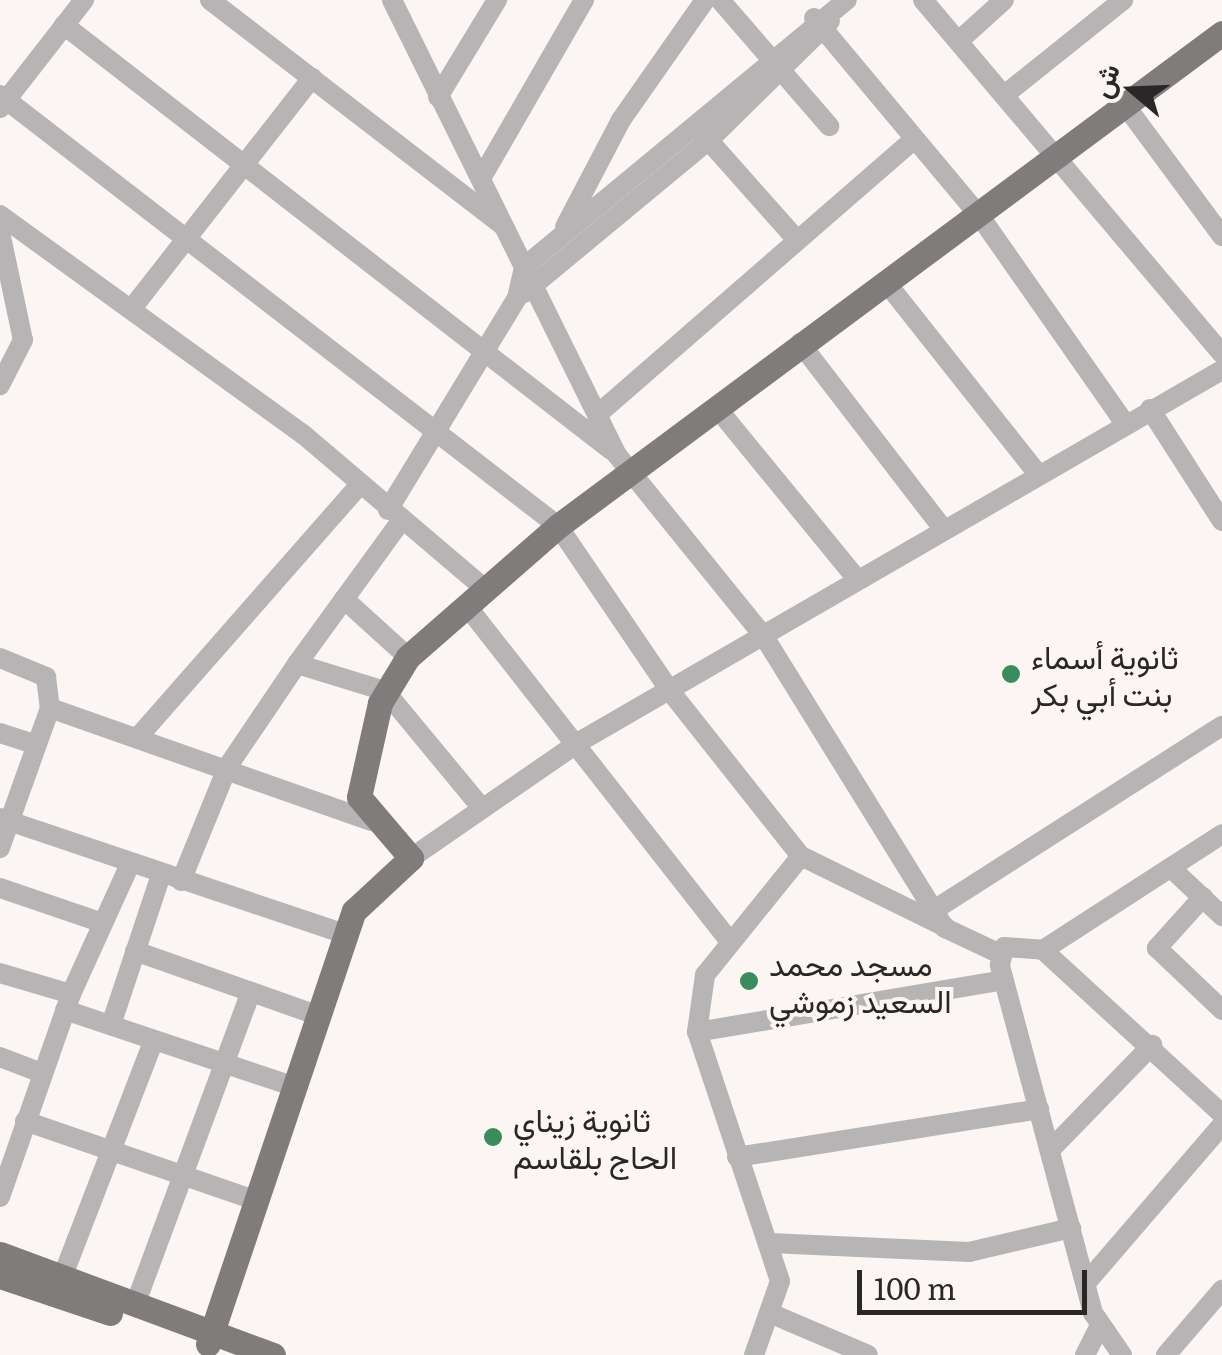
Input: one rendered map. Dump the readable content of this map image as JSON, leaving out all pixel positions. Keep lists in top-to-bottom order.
{
  "places": ["ثانوية أسماء بنت أبي بكر", "مسجد محمد السعيد زموشي", "ثانوية زيناي الحاج بلقاسم"],
  "scale_bar": "100 m",
  "north": "left"
}
